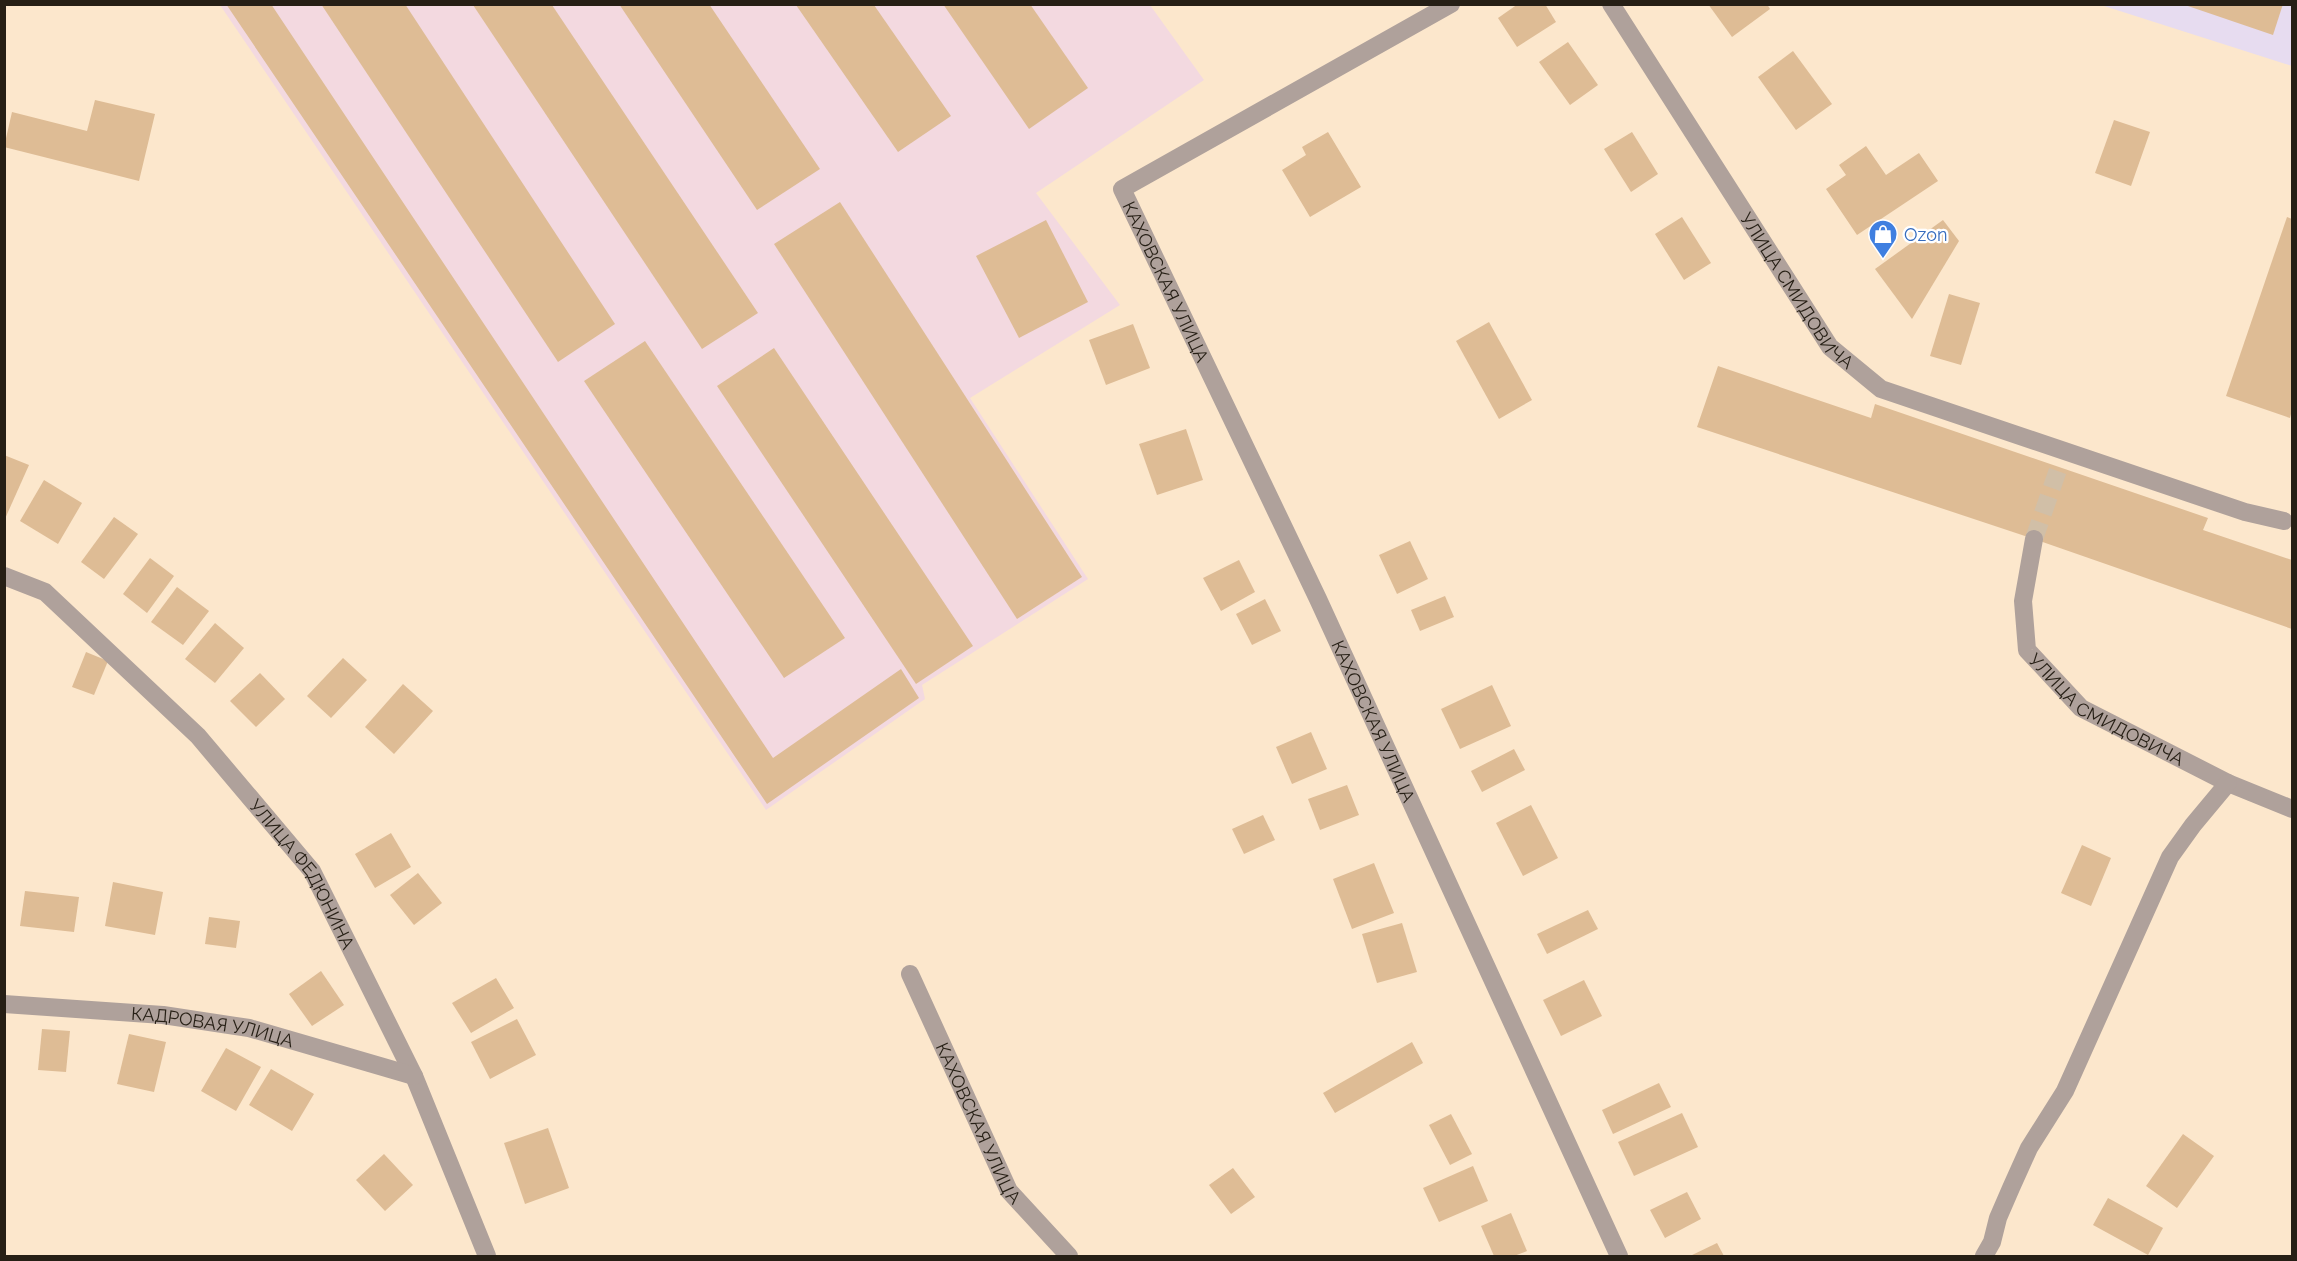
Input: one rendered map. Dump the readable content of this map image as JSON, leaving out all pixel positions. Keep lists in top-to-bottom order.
{
  "streets": {
    "street": [
      "КАХОВСКАЯ УЛИЦА",
      "УЛИЦА СМИДОВИЧА",
      "УЛИЦА ФЕДЮНИНА",
      "КАДРОВАЯ УЛИЦА"
    ]
  },
  "crossings": [
    ["УЛИЦА ФЕДЮНИНА", "КАДРОВАЯ УЛИЦА"]
  ],
  "places": {
    "shop": ["Ozon"]
  }
}
